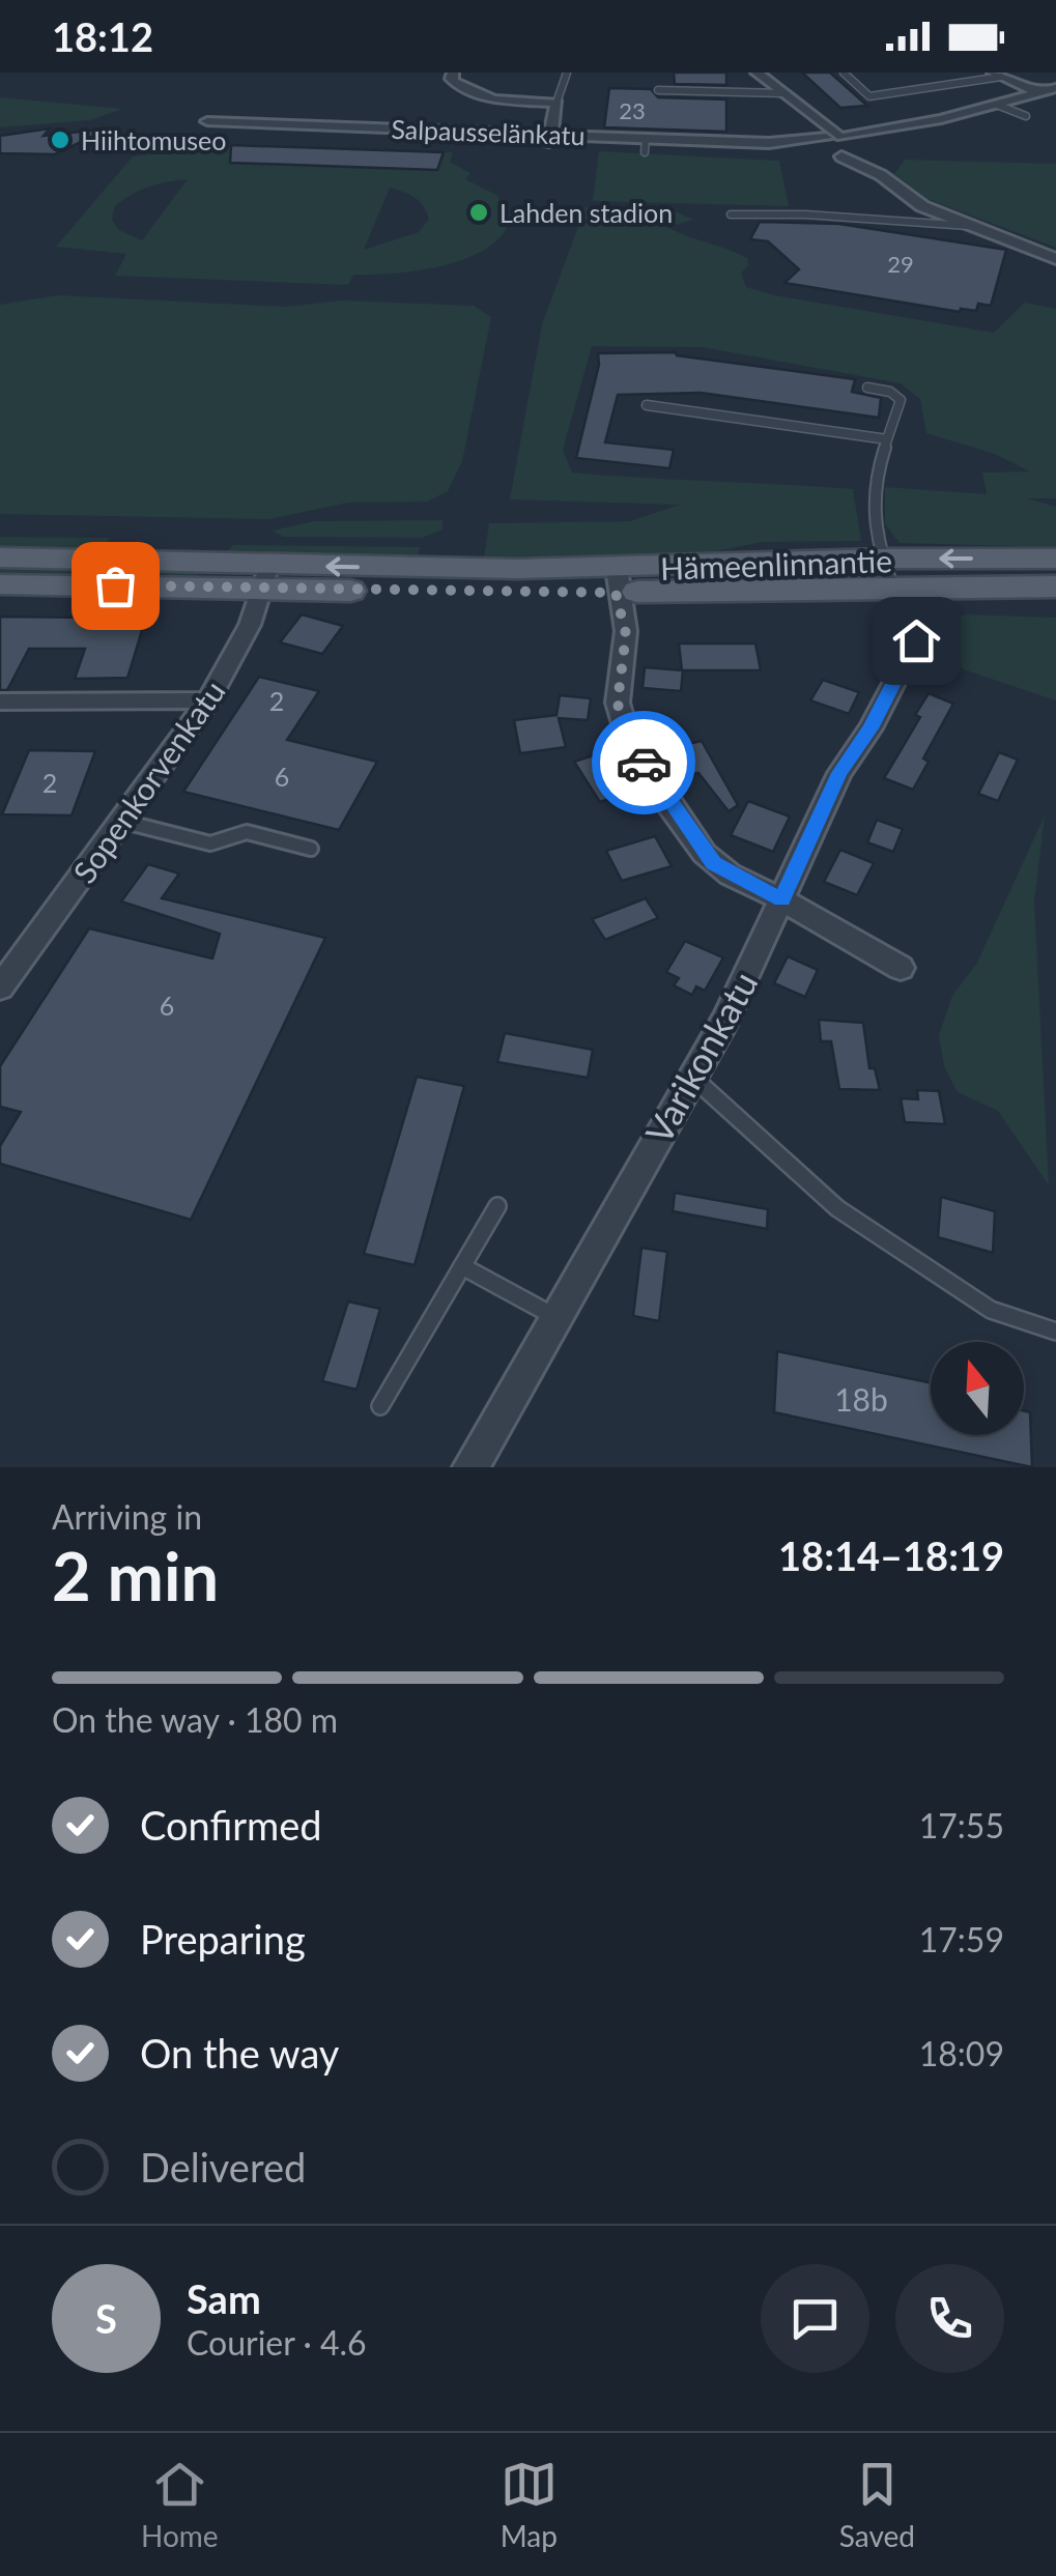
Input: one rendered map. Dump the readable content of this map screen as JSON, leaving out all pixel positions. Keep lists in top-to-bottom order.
{
  "streets": {
    "main road": ["Hämeenlinnantie"],
    "street": ["Salpausselänkatu", "Sopenkorvenkatu", "Varikonkatu"]
  },
  "crossings": [
    ["Hämeenlinnantie", "Sopenkorvenkatu"]
  ],
  "places": ["Hiihtomuseo", "Lahden stadion"],
  "house_numbers": [
    "23",
    "29",
    "2",
    "6",
    "2",
    "6",
    "18b"
  ],
  "north": "top",
  "page": {
    "status": "18:12",
    "heading": ["2 min", "Arriving in", "18:14–18:19"],
    "panel": ["Sam", "Courier · 4.6"],
    "bar": "On the way · 180 m",
    "list": [
      ["Confirmed", "17:55"],
      ["Preparing", "17:59"],
      ["On the way", "18:09"],
      "Delivered"
    ],
    "round": "S",
    "tabs": ["Home", "Map", "Saved"]
  }
}
